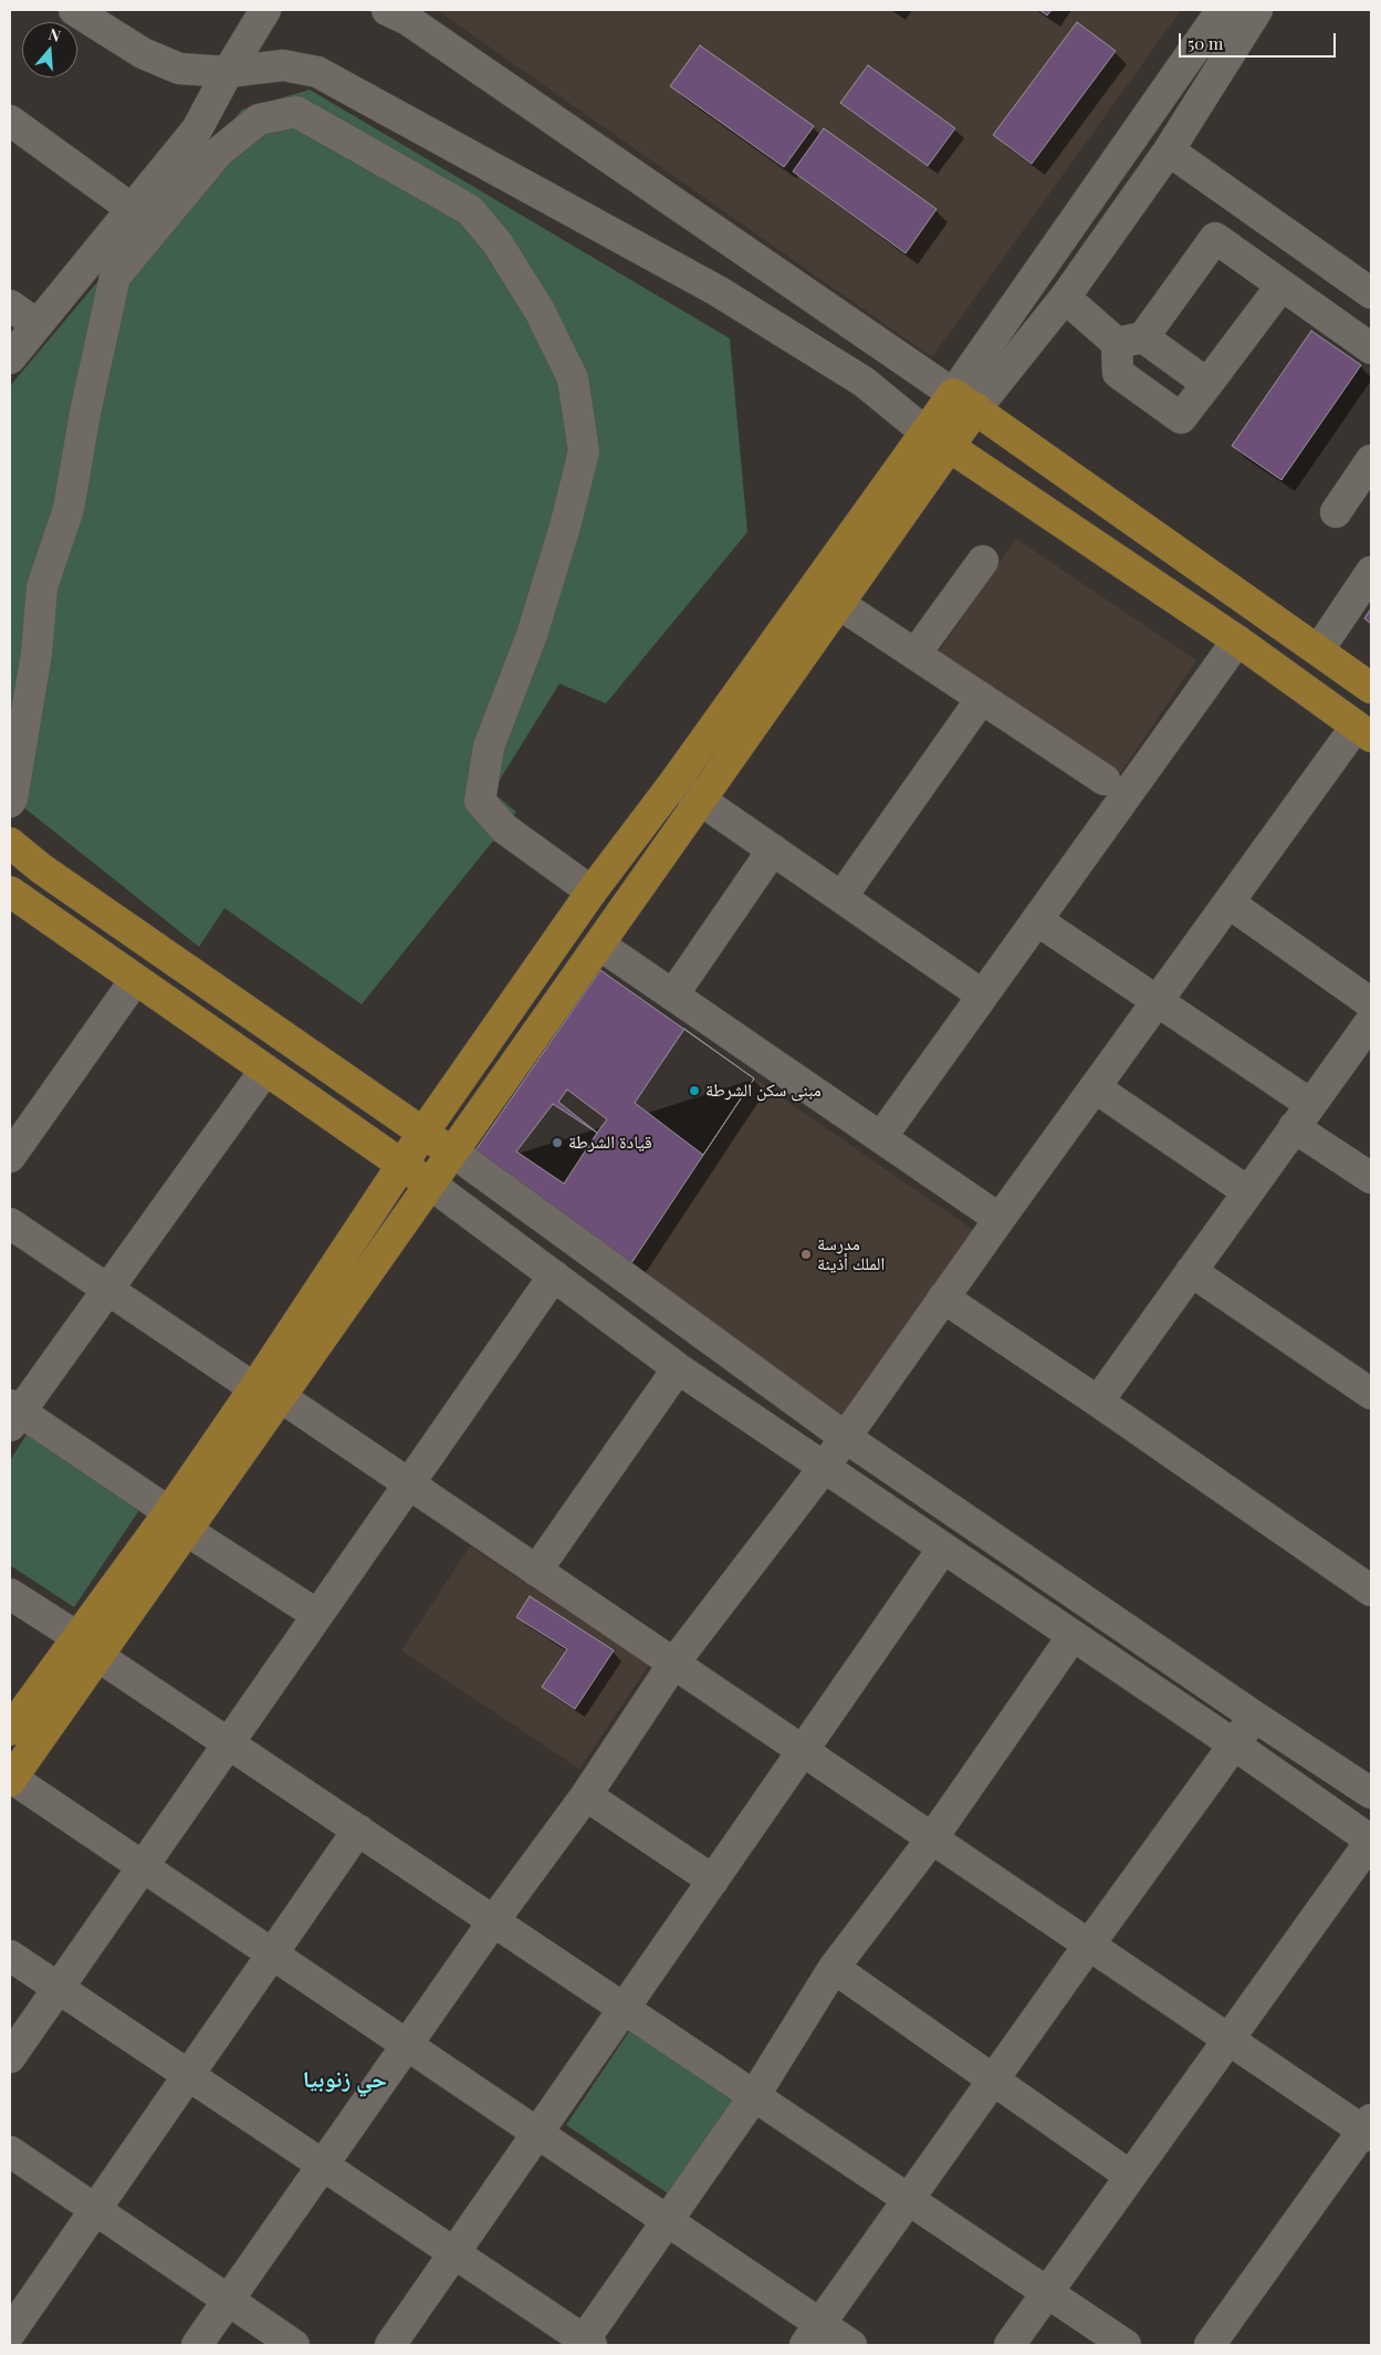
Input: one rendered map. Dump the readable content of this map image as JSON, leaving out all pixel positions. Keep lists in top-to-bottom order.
{
  "districts": ["حي زنوبيا"],
  "places": ["مبنى سكن الشرطة", "قيادة الشرطة", "مدرسة الملك أذينة"],
  "scale_bar": "50 m",
  "north": "top"
}
